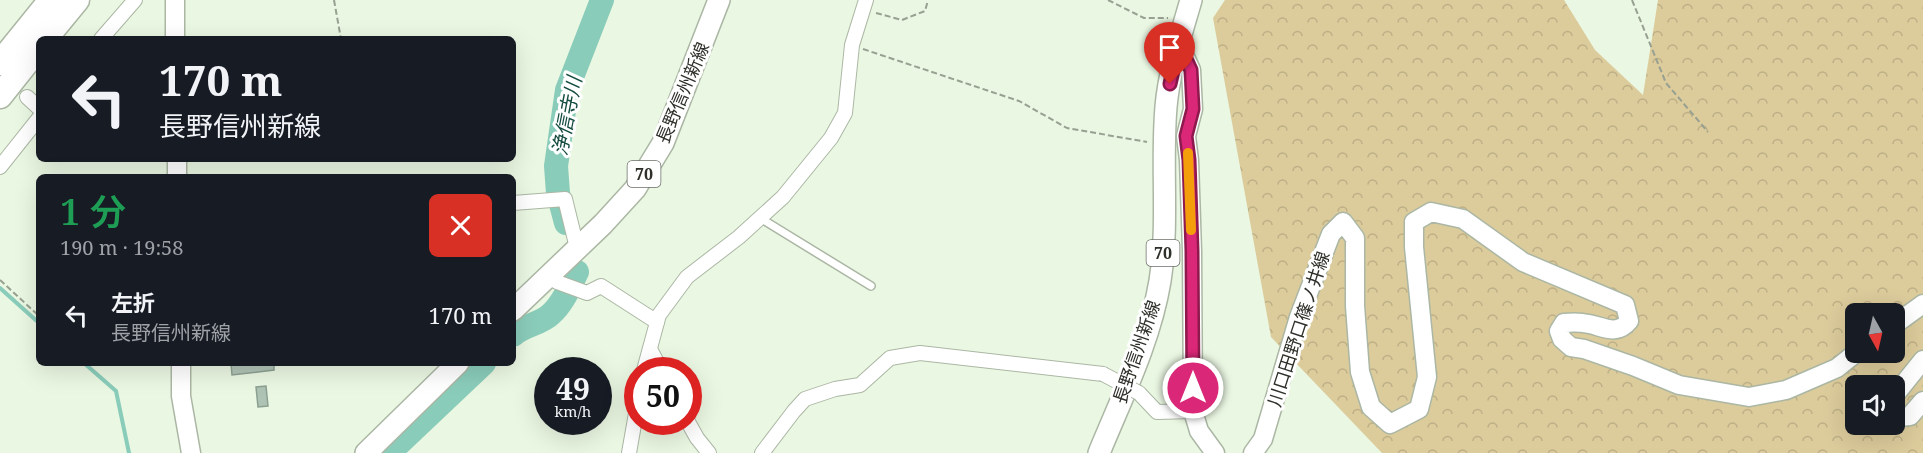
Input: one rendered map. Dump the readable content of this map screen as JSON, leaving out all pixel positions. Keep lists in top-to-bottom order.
{
  "streets": {
    "main road": ["長野信州新線", "70", "川口田野口篠ノ井線"]
  },
  "water": ["浄信寺川"],
  "north": "bottom",
  "page": {
    "turn": ["170 m", "長野信州新線"],
    "heading": ["1 分", "190 m · 19:58"],
    "list": [
      {
        "name": "左折",
        "note": "長野信州新線",
        "value": "170 m"
      }
    ],
    "speed": "49 km/h",
    "limit": "50"
  }
}
